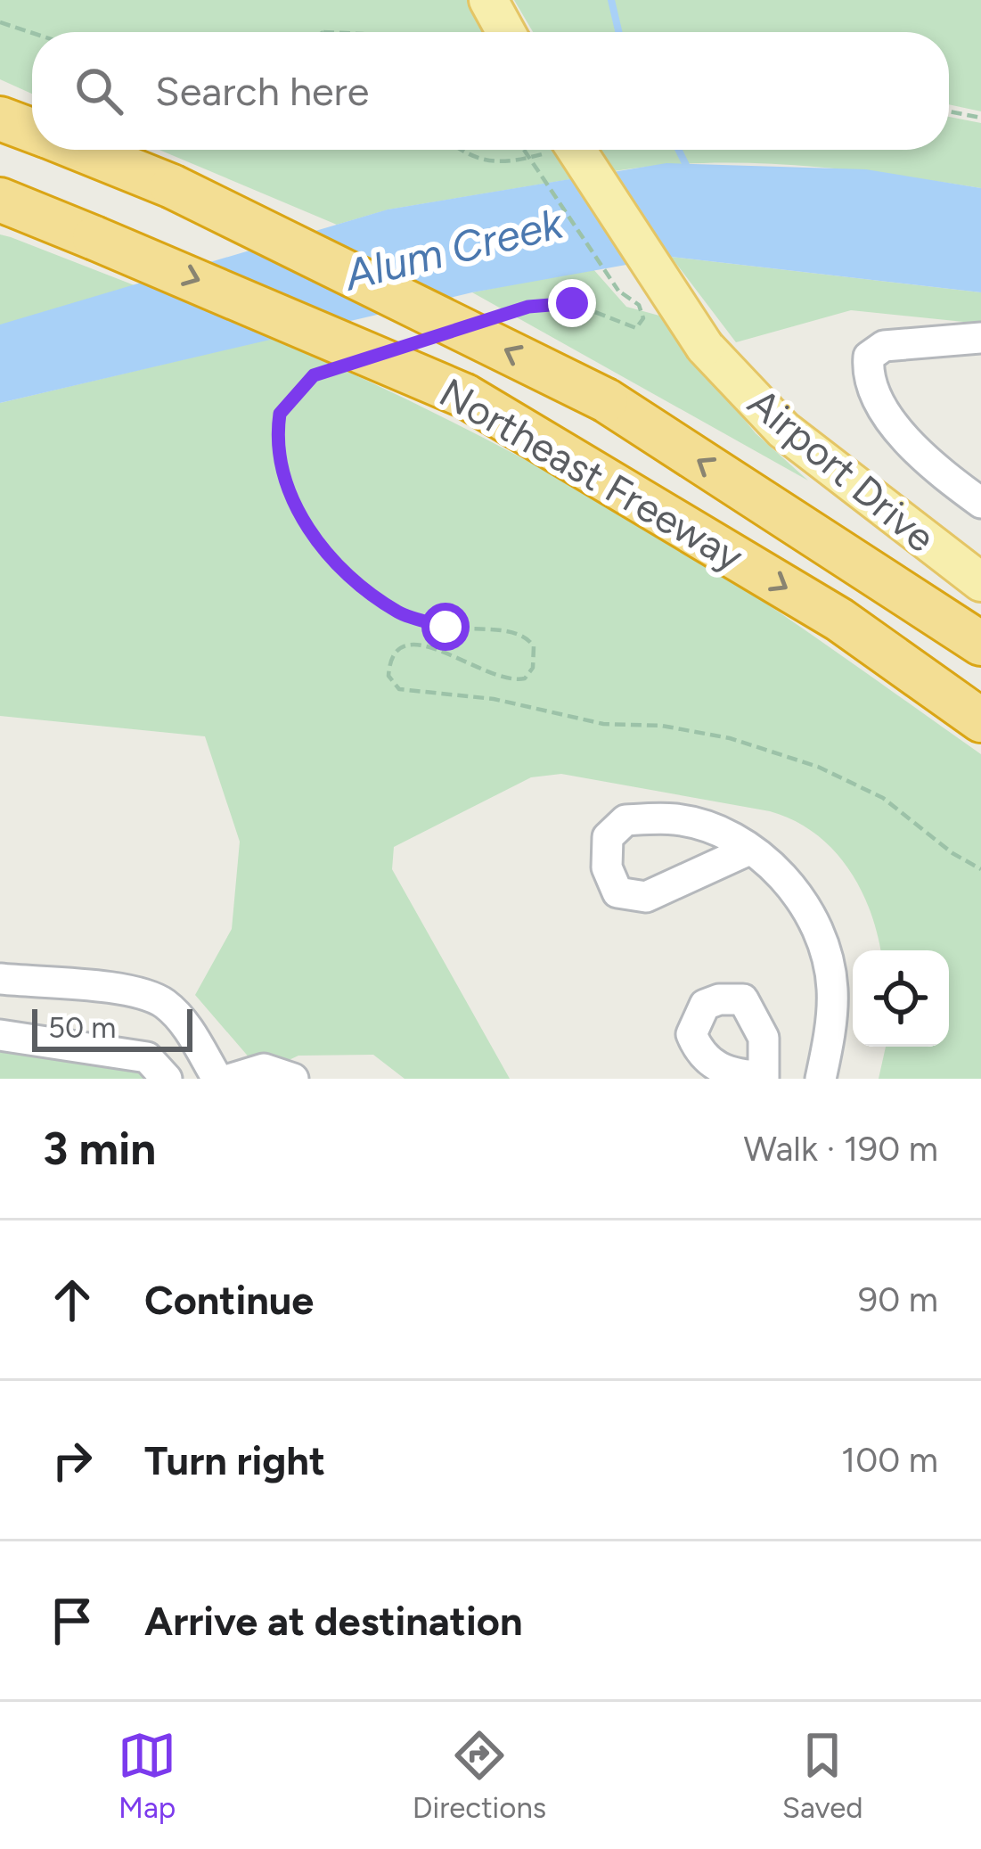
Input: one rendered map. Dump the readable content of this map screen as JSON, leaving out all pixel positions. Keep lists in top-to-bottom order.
{
  "streets": {
    "highway": ["Northeast Freeway"],
    "main road": ["Airport Drive"]
  },
  "water": ["Alum Creek"],
  "scale_bar": "50 m",
  "page": {
    "search": "Search here",
    "scale": "50 m",
    "heading": ["3 min", "Walk · 190 m"],
    "list": [
      ["Continue", "90 m"],
      ["Turn right", "100 m"],
      "Arrive at destination"
    ],
    "nav": ["Map", "Directions", "Saved"]
  }
}
